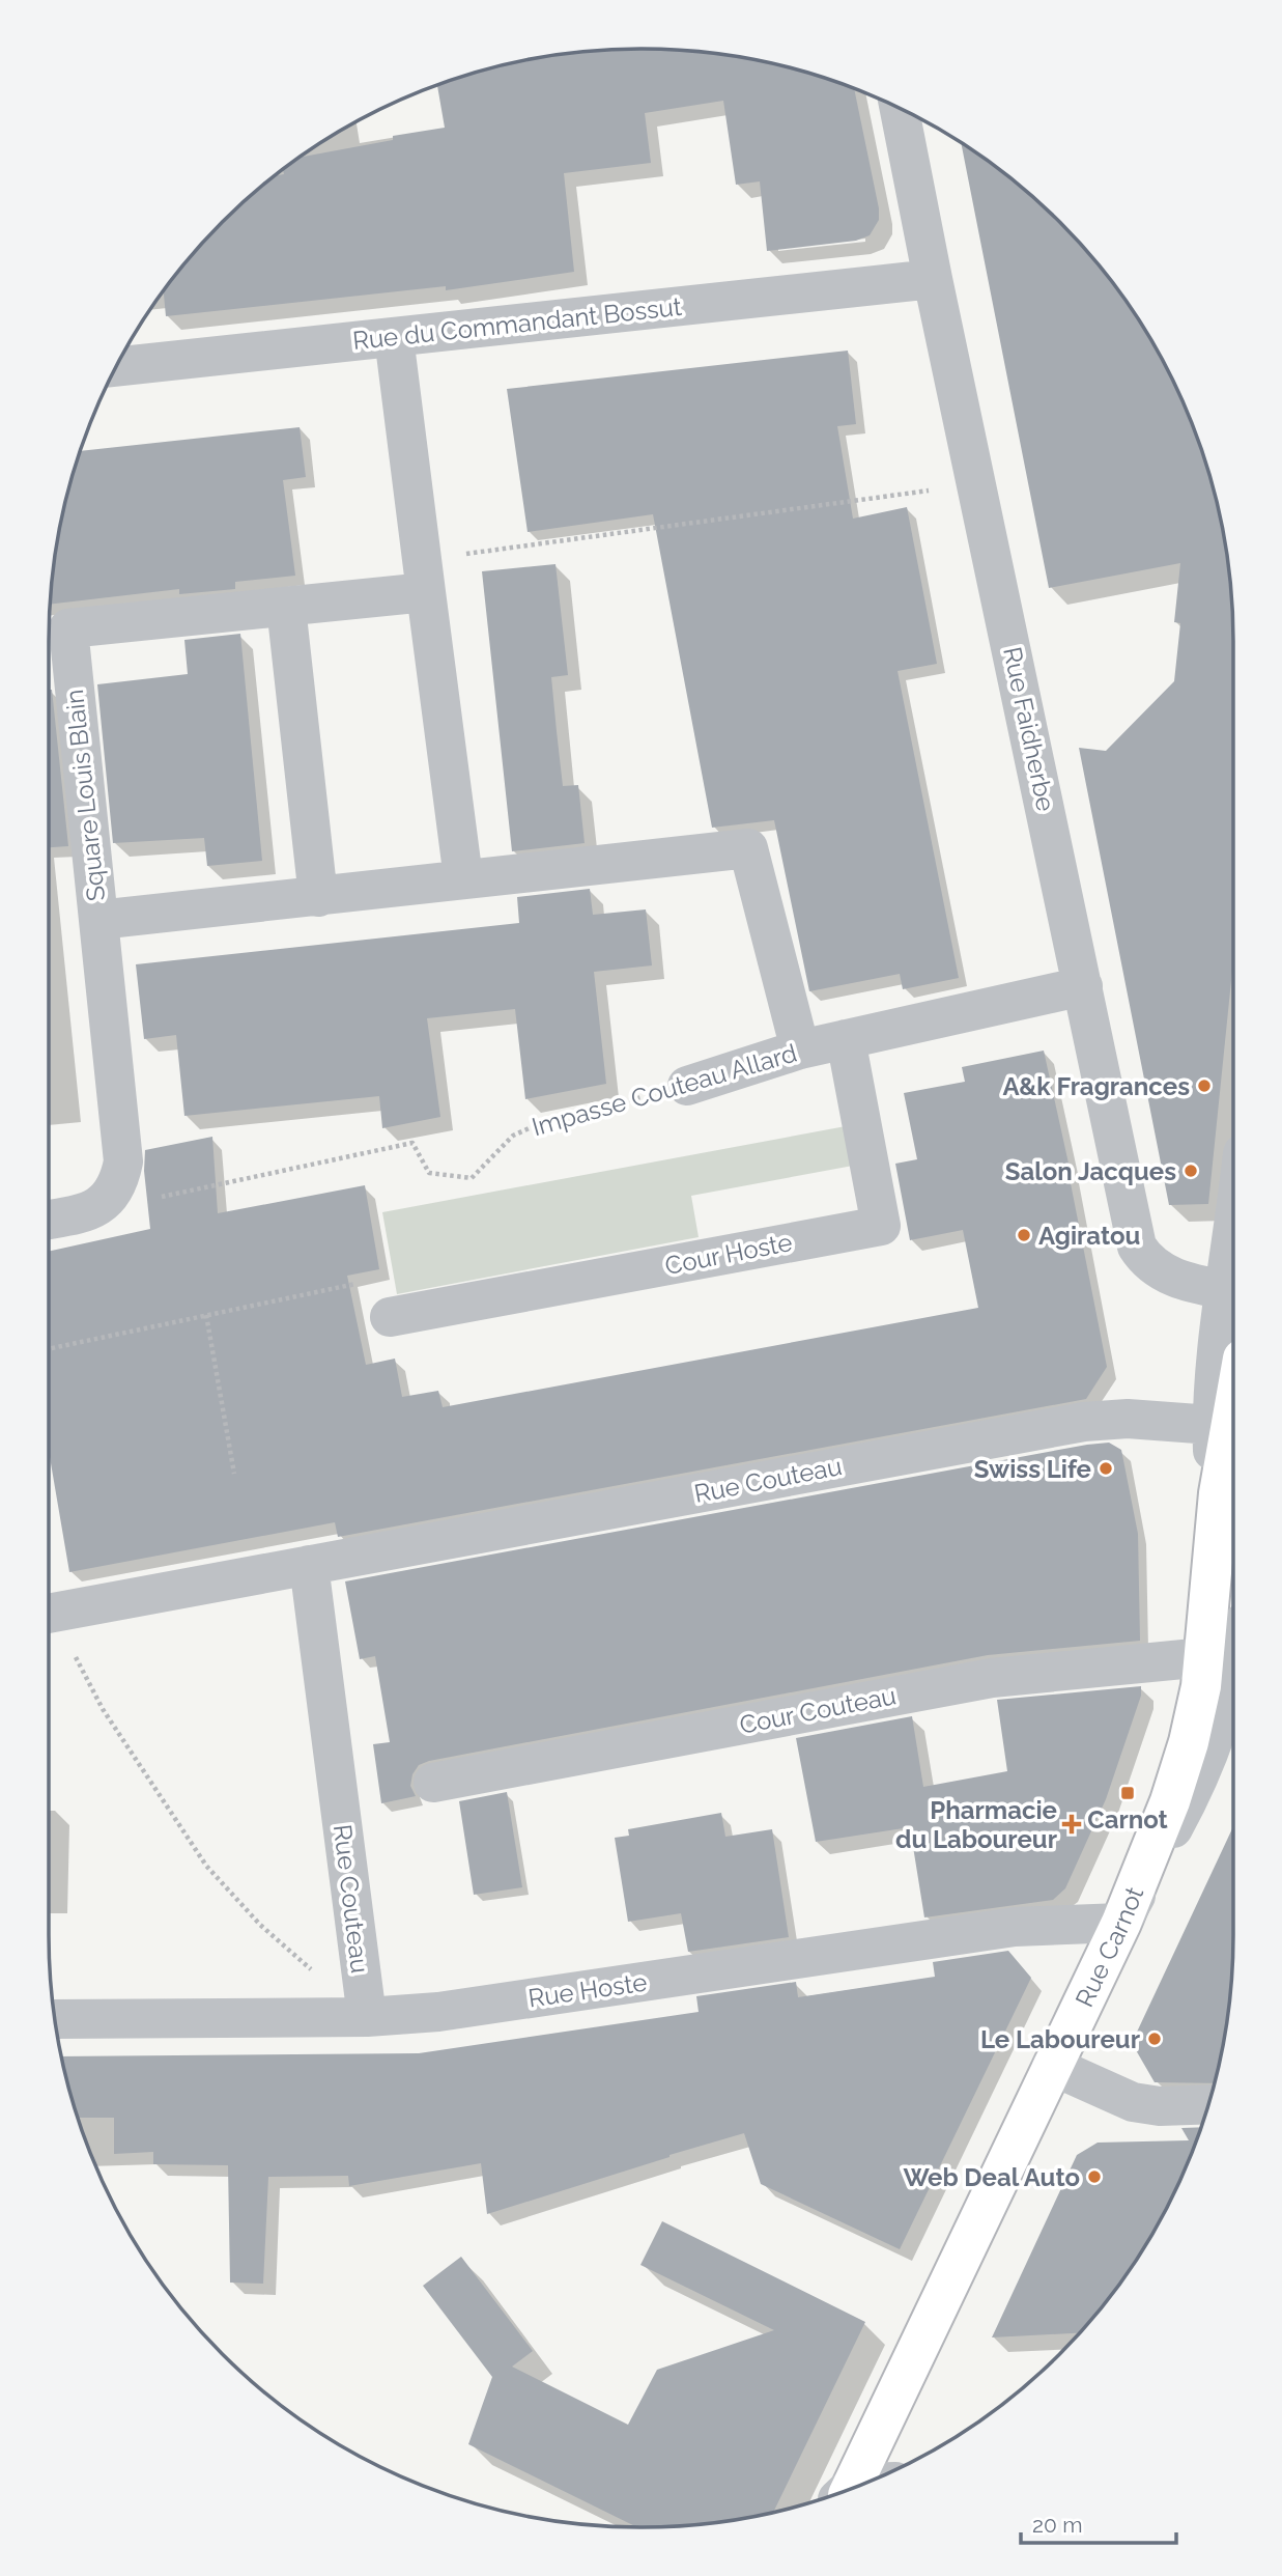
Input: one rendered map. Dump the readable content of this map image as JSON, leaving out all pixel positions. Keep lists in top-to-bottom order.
{
  "streets": {
    "main road": ["Rue Carnot"],
    "street": [
      "Rue du Commandant Bossut",
      "Rue Faidherbe",
      "Square Louis Blain",
      "Impasse Couteau Allard",
      "Cour Hoste",
      "Rue Couteau",
      "Cour Couteau",
      "Rue Hoste"
    ]
  },
  "crossings": [
    ["Rue du Commandant Bossut", "Rue Faidherbe"],
    ["Rue Faidherbe", "Impasse Couteau Allard"],
    ["Square Louis Blain", "Impasse Couteau Allard"],
    ["Impasse Couteau Allard", "Cour Hoste"],
    ["Rue Couteau", "Rue Carnot"],
    ["Rue Couteau", "Rue Hoste"],
    ["Cour Couteau", "Rue Carnot"],
    ["Rue Carnot", "Rue Hoste"]
  ],
  "places": {
    "other": [
      "A&k Fragrances",
      "Salon Jacques",
      "Agiratou",
      "Swiss Life",
      "Le Laboureur",
      "Web Deal Auto"
    ],
    "transit": ["Carnot"],
    "health": ["Pharmacie du Laboureur"]
  },
  "scale_bar": "20 m"
}
